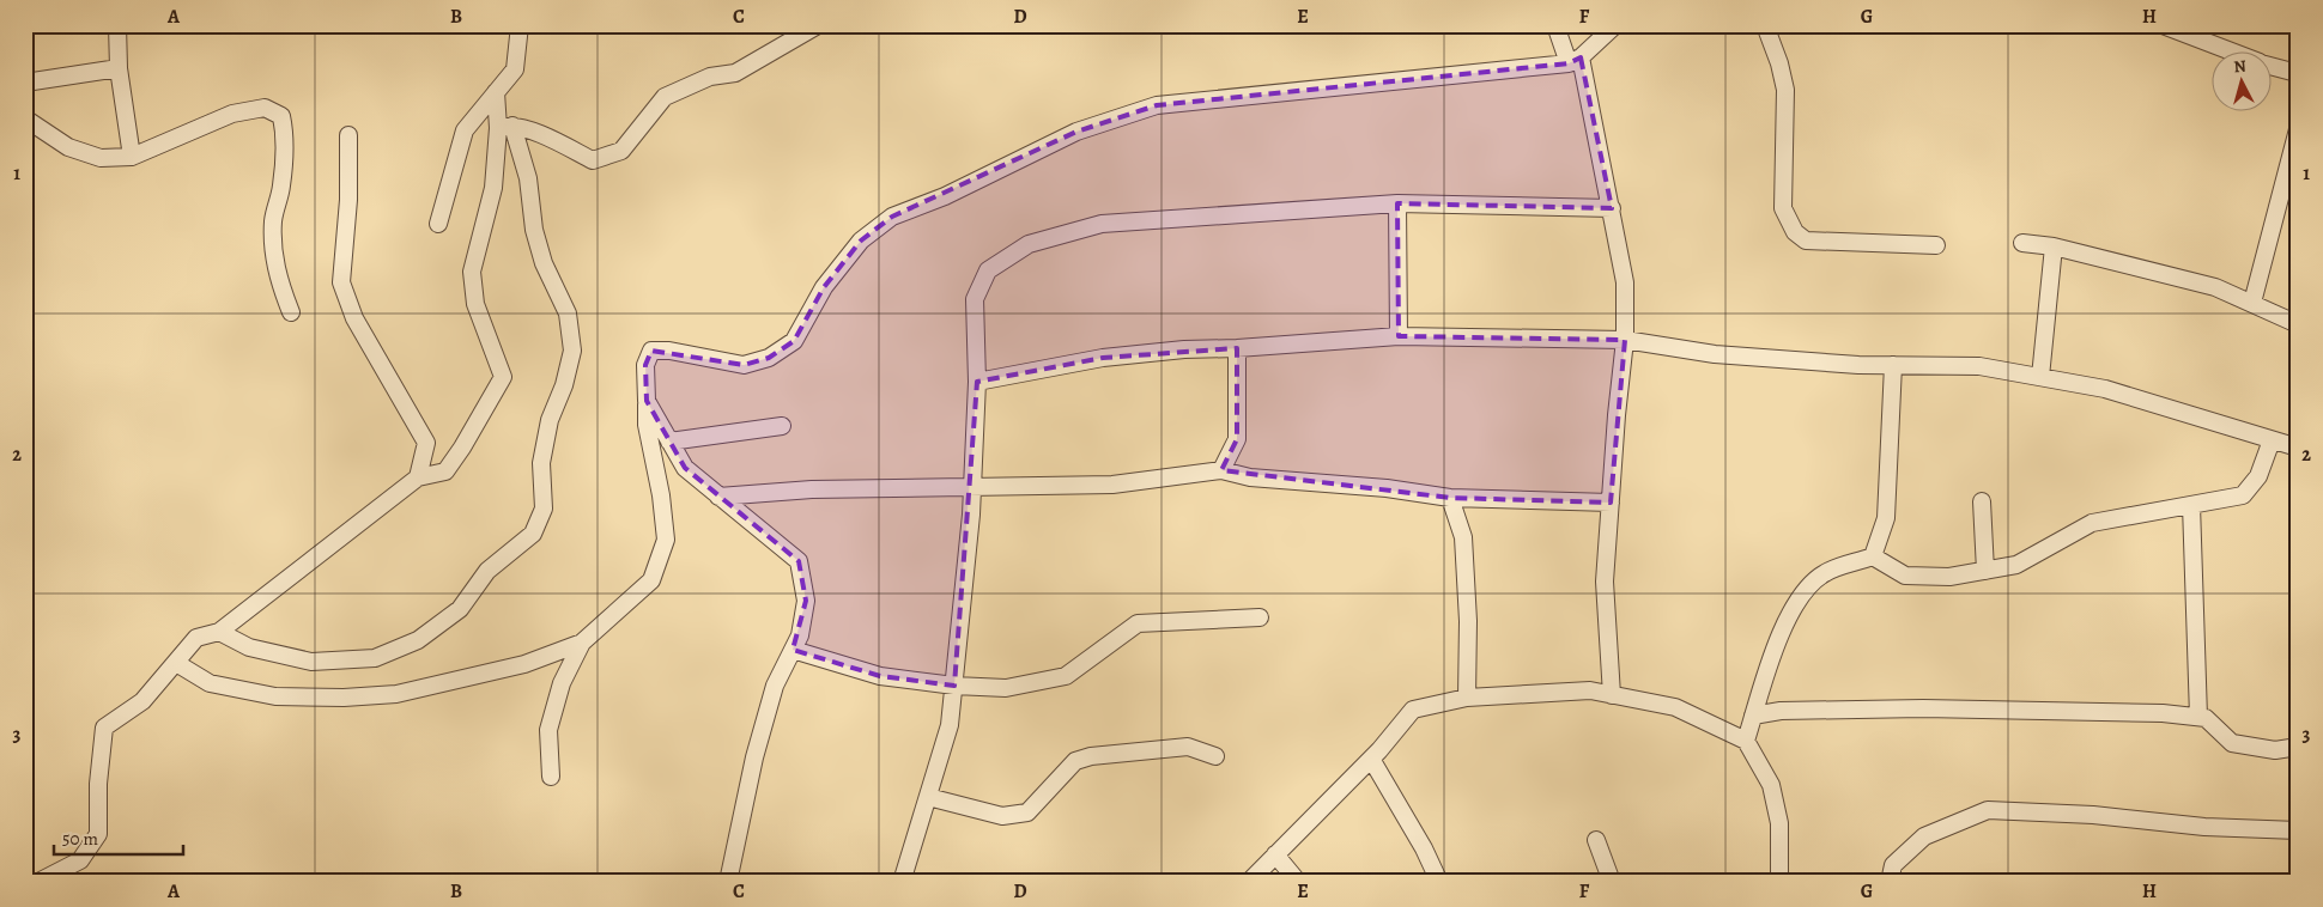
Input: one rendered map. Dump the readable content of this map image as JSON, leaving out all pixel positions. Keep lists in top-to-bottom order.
{
  "scale_bar": "50 m",
  "north": "top",
  "grid": {
    "columns": [
      "A",
      "B",
      "C",
      "D",
      "E",
      "F",
      "G",
      "H"
    ],
    "rows": ["1", "2", "3"]
  }
}
